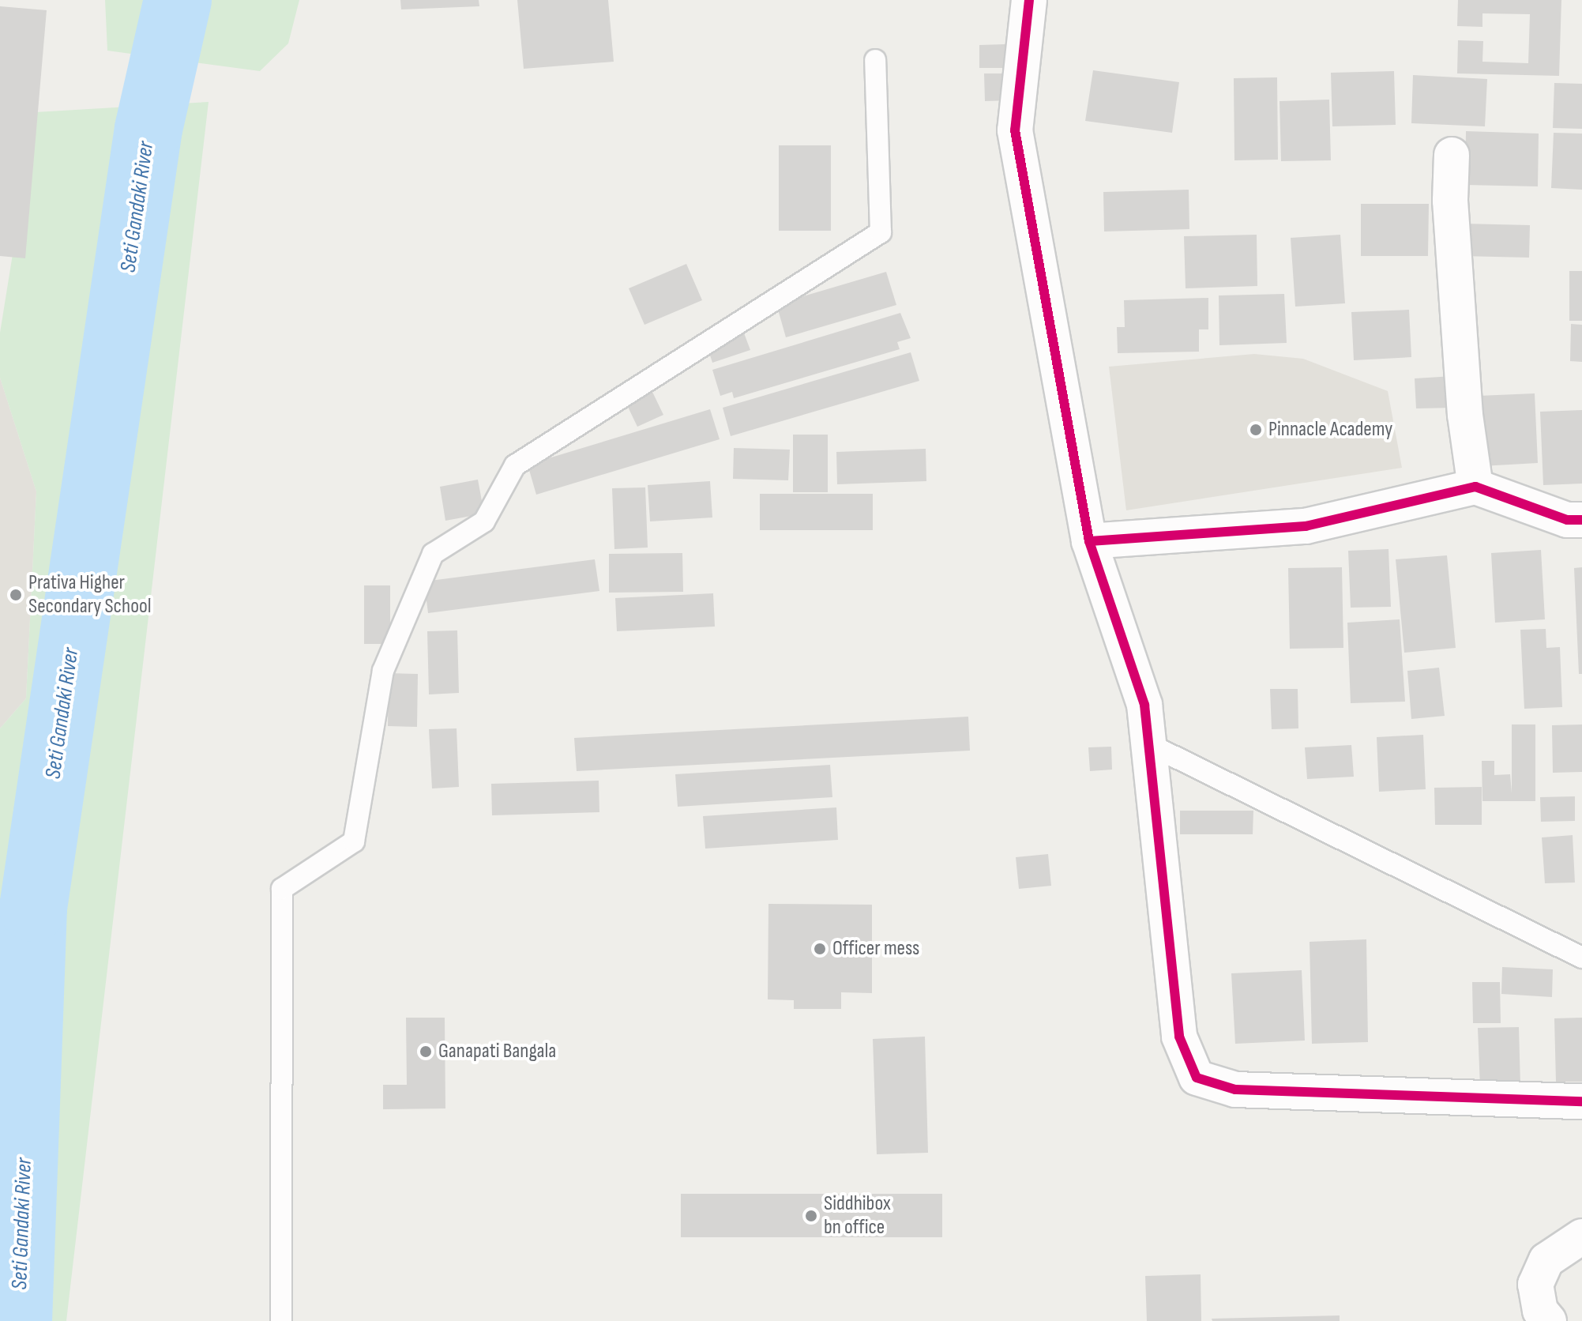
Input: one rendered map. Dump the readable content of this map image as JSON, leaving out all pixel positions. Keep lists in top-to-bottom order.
{
  "water": ["Seti Gandaki River"],
  "places": [
    "Pinnacle Academy",
    "Prativa Higher Secondary School",
    "Officer mess",
    "Ganapati Bangala",
    "Siddhibox bn office"
  ]
}
